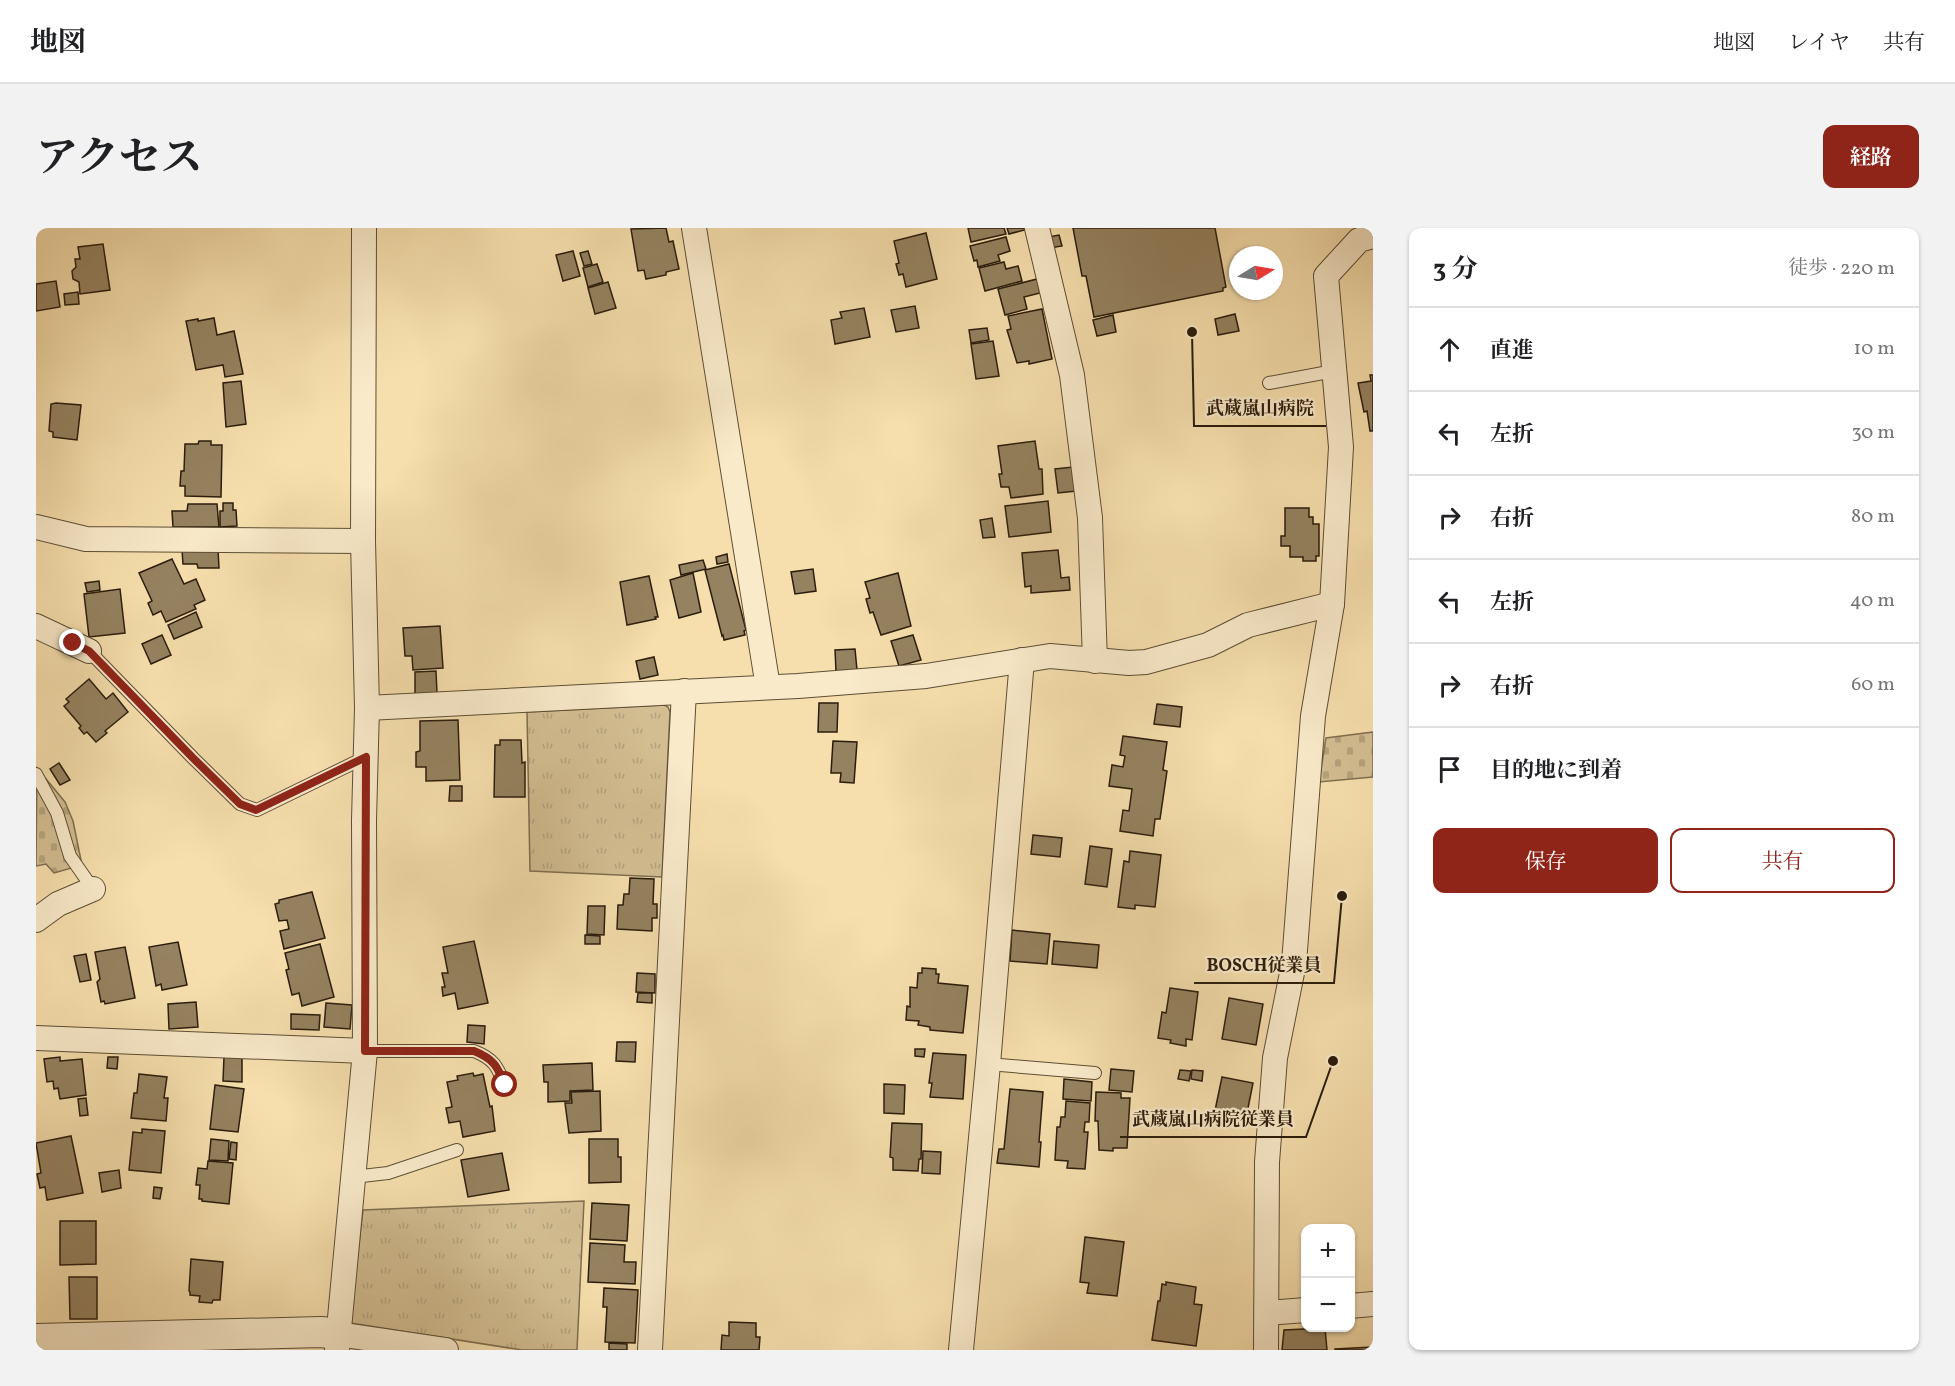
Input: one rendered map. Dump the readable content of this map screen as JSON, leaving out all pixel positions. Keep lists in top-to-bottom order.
{
  "places": ["武蔵嵐山病院", "BOSCH従業員", "武蔵嵐山病院従業員"],
  "north": "right",
  "page": {
    "header": "地図",
    "nav": ["地図", "レイヤ", "共有"],
    "title": "アクセス",
    "buttons": [
      "経路",
      ["保存", "共有"]
    ],
    "heading": ["3 分", "徒歩 · 220 m"],
    "list": [
      ["直進", "10 m"],
      ["左折", "30 m"],
      ["右折", "80 m"],
      ["左折", "40 m"],
      ["右折", "60 m"],
      "目的地に到着"
    ],
    "map_buttons": ["+", "−"]
  }
}
